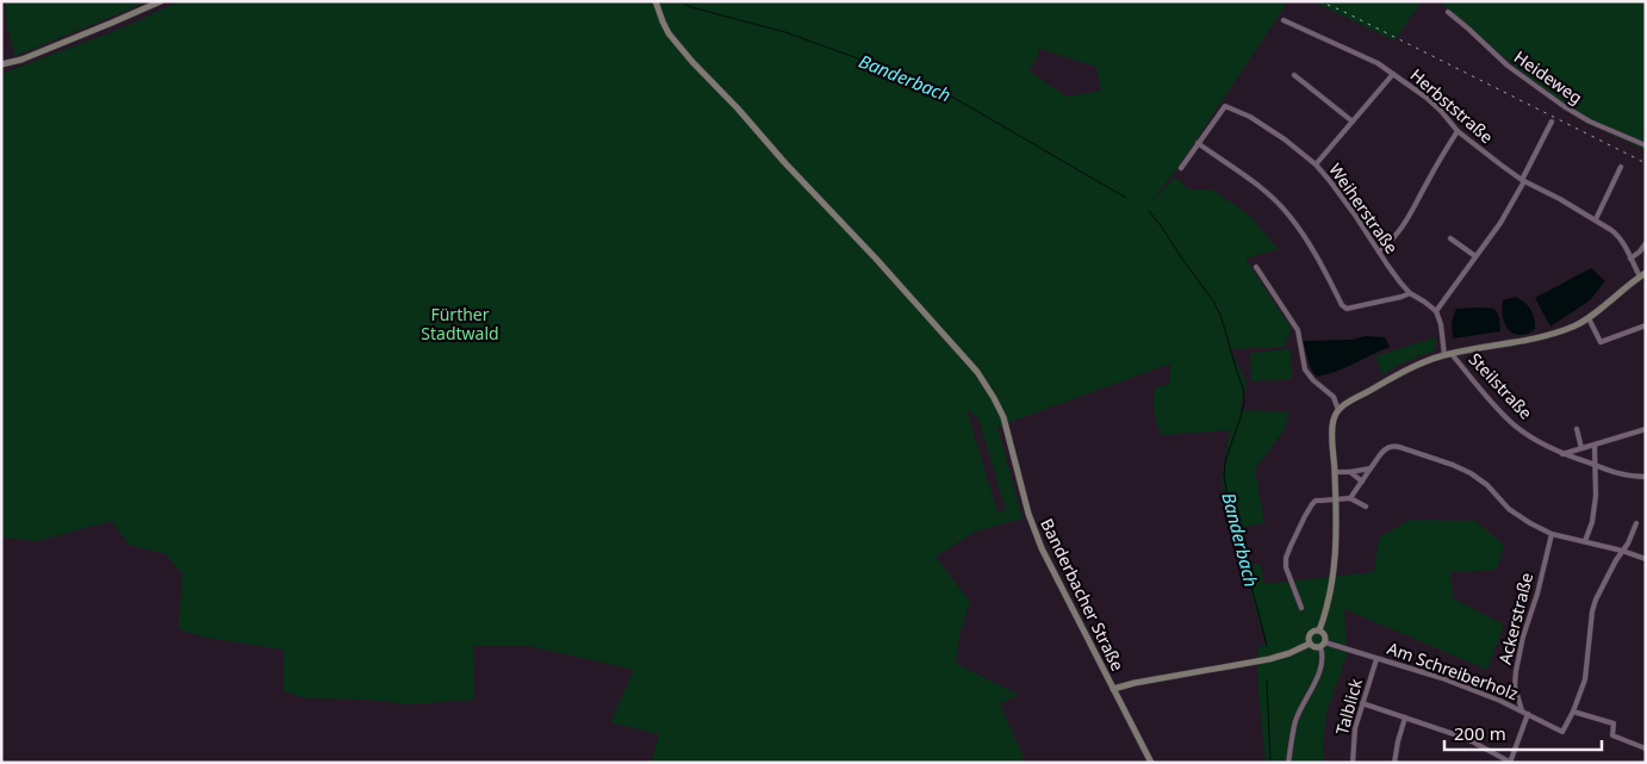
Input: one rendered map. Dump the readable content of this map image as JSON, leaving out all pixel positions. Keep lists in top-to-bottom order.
{
  "streets": {
    "street": [
      "Heideweg",
      "Herbststraße",
      "Weiherstraße",
      "Steilstraße",
      "Banderbacher Straße",
      "Ackerstraße",
      "Am Schreiberholz",
      "Talblick"
    ]
  },
  "crossings": [
    ["Ackerstraße", "Am Schreiberholz"],
    ["Am Schreiberholz", "Talblick"]
  ],
  "water": ["Banderbach"],
  "parks": ["Fürther Stadtwald"],
  "scale_bar": "200 m"
}
